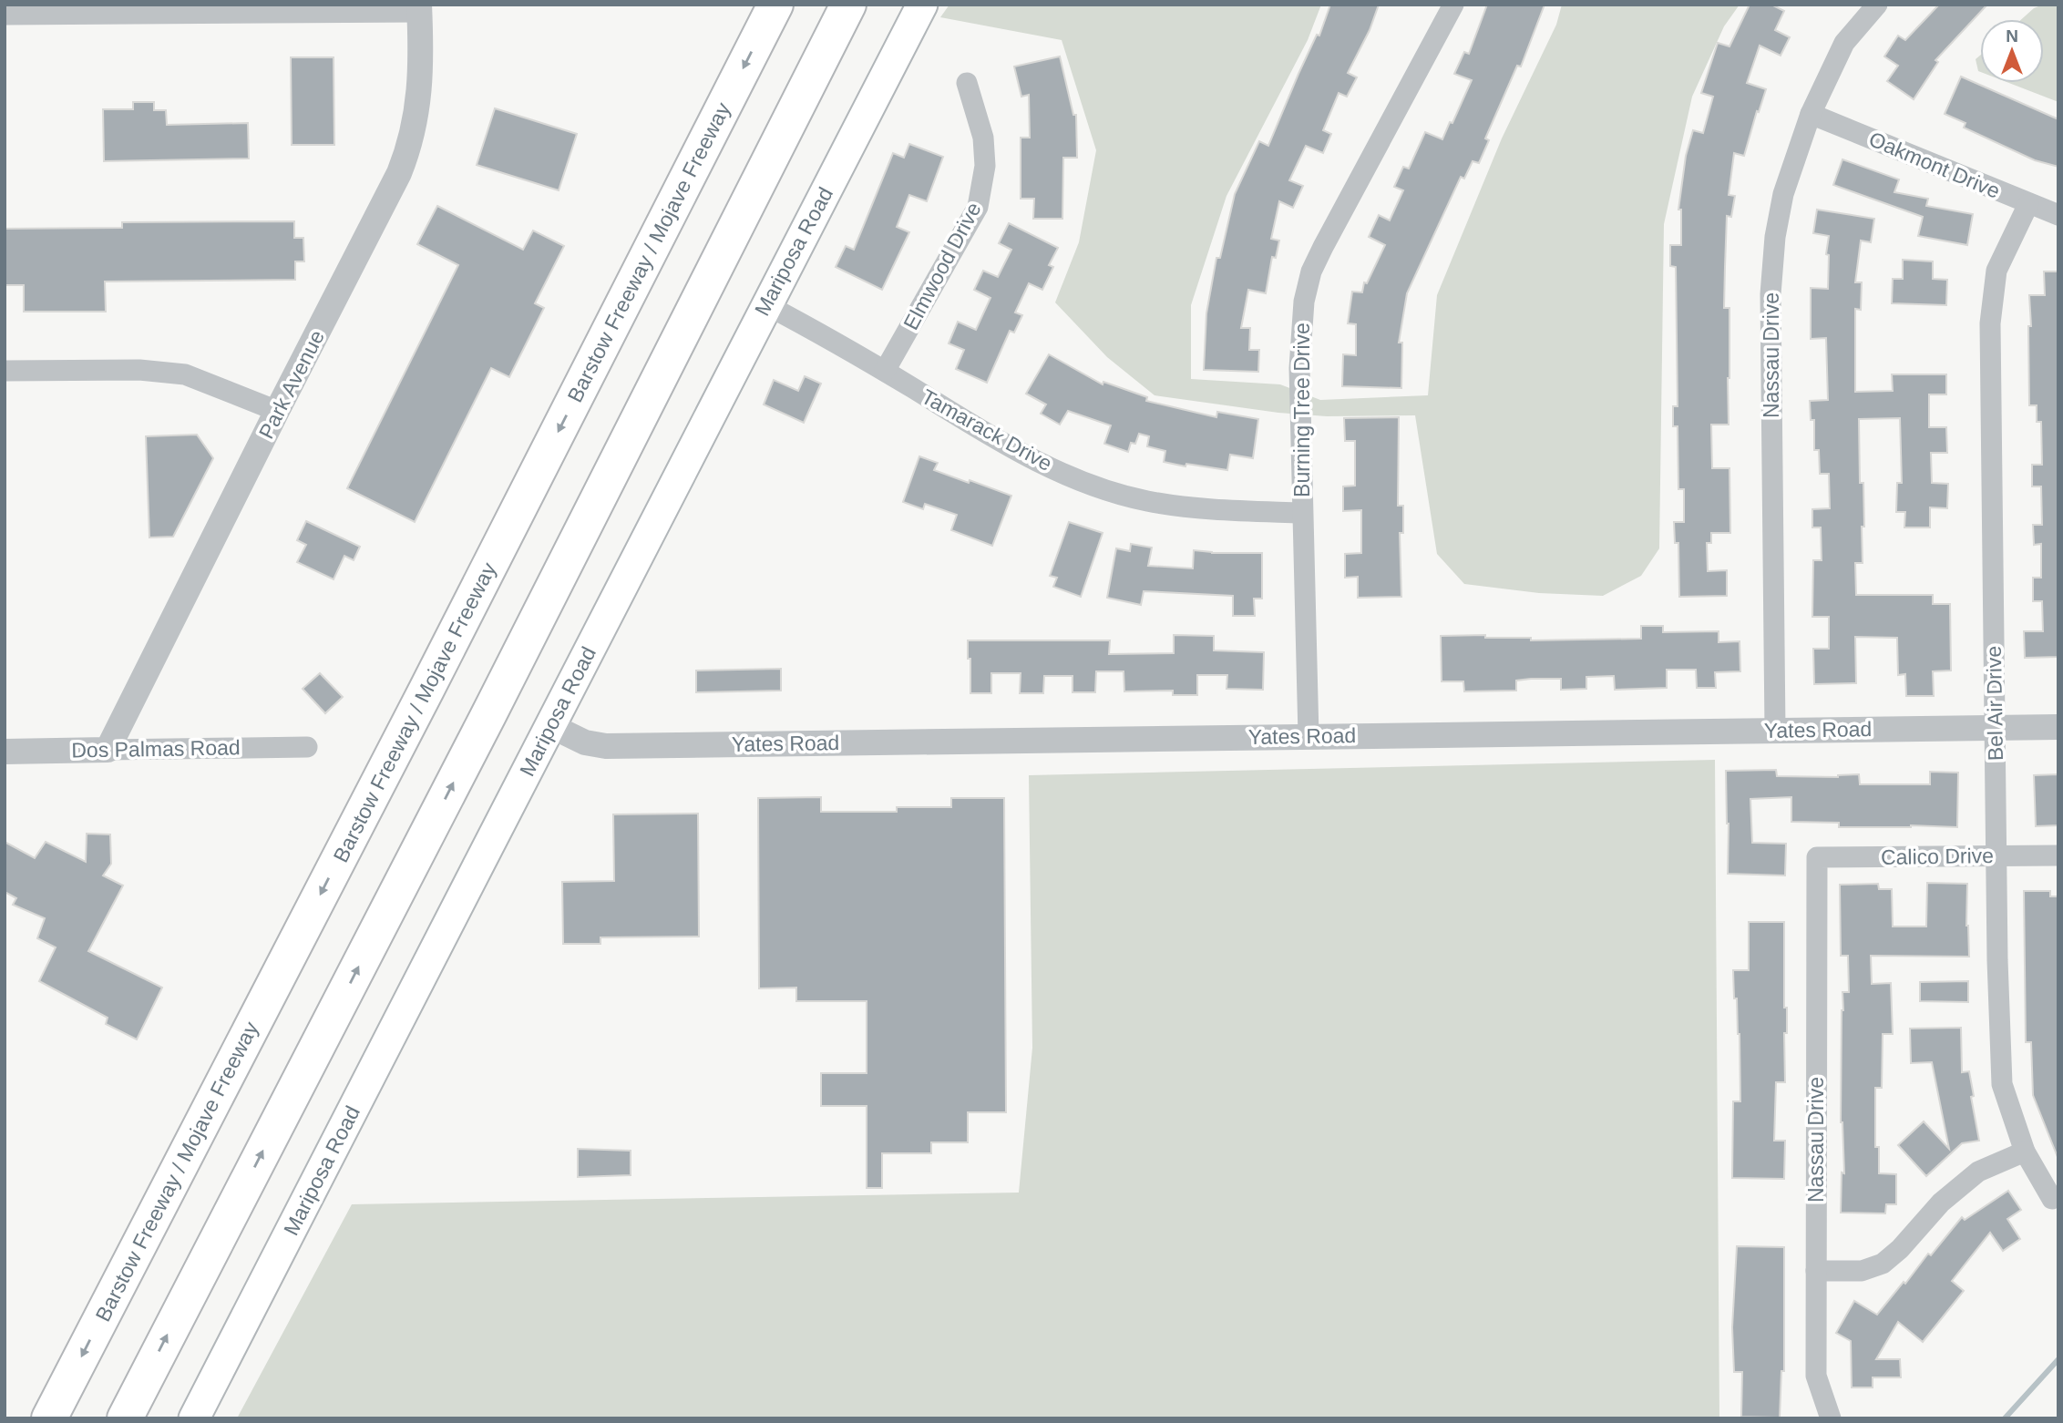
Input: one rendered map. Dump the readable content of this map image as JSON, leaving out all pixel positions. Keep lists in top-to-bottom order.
{
  "streets": {
    "highway": ["Barstow Freeway / Mojave Freeway"],
    "main road": ["Mariposa Road"],
    "street": [
      "Oakmont Drive",
      "Elmwood Drive",
      "Nassau Drive",
      "Park Avenue",
      "Burning Tree Drive",
      "Tamarack Drive",
      "Bel Air Drive",
      "Yates Road",
      "Dos Palmas Road",
      "Calico Drive"
    ]
  },
  "crossings": [
    ["Oakmont Drive", "Nassau Drive"],
    ["Oakmont Drive", "Bel Air Drive"],
    ["Mariposa Road", "Tamarack Drive"],
    ["Mariposa Road", "Yates Road"],
    ["Elmwood Drive", "Tamarack Drive"],
    ["Nassau Drive", "Yates Road"],
    ["Nassau Drive", "Calico Drive"],
    ["Park Avenue", "Dos Palmas Road"],
    ["Burning Tree Drive", "Tamarack Drive"],
    ["Burning Tree Drive", "Yates Road"],
    ["Bel Air Drive", "Yates Road"],
    ["Bel Air Drive", "Calico Drive"]
  ],
  "north": "top"
}
